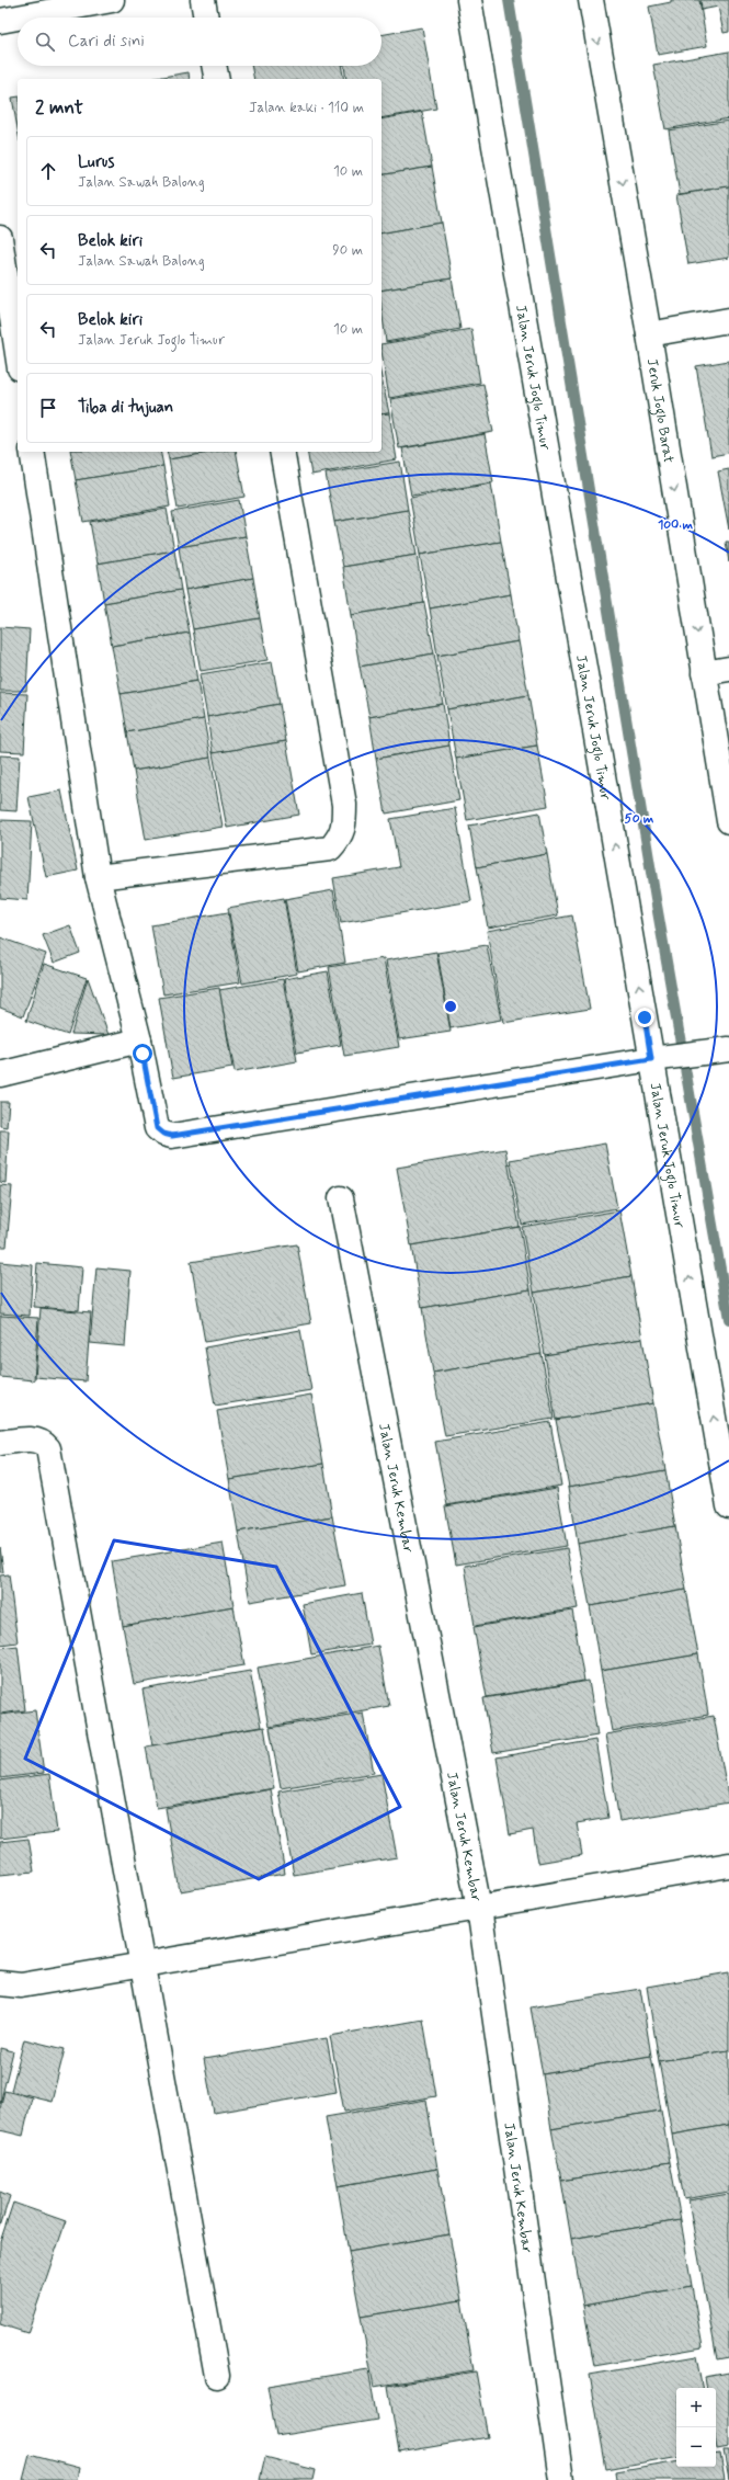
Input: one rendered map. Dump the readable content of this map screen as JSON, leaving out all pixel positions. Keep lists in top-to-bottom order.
{
  "streets": {
    "street": ["Jalan Jeruk Joglo Timur", "Jeruk Joglo Barat", "Jalan Jeruk Kembar"]
  },
  "one_way": ["Jalan Jeruk Joglo Timur", "Jeruk Joglo Barat"],
  "page": {
    "search": "Cari di sini",
    "heading": ["2 mnt", "Jalan kaki · 110 m"],
    "list": [
      ["Lurus", "Jalan Sawah Balong", "10 m"],
      ["Belok kiri", "Jalan Sawah Balong", "90 m"],
      ["Belok kiri", "Jalan Jeruk Joglo Timur", "10 m"],
      "Tiba di tujuan"
    ],
    "map_buttons": ["+", "−"]
  },
  "rings": ["100 m", "50 m"]
}
